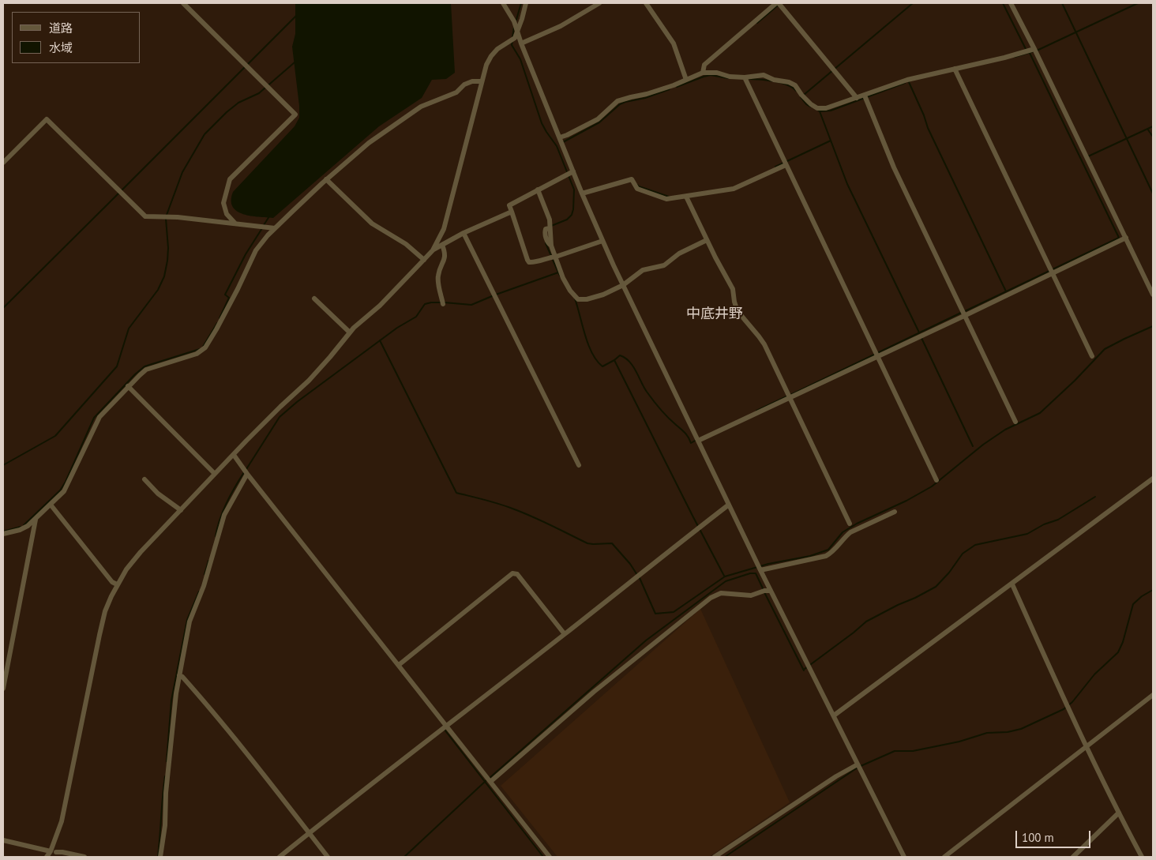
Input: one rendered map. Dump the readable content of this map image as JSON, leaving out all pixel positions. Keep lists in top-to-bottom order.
{
  "districts": ["中底井野"],
  "legend": ["道路", "水域"],
  "scale_bar": "100 m"
}
